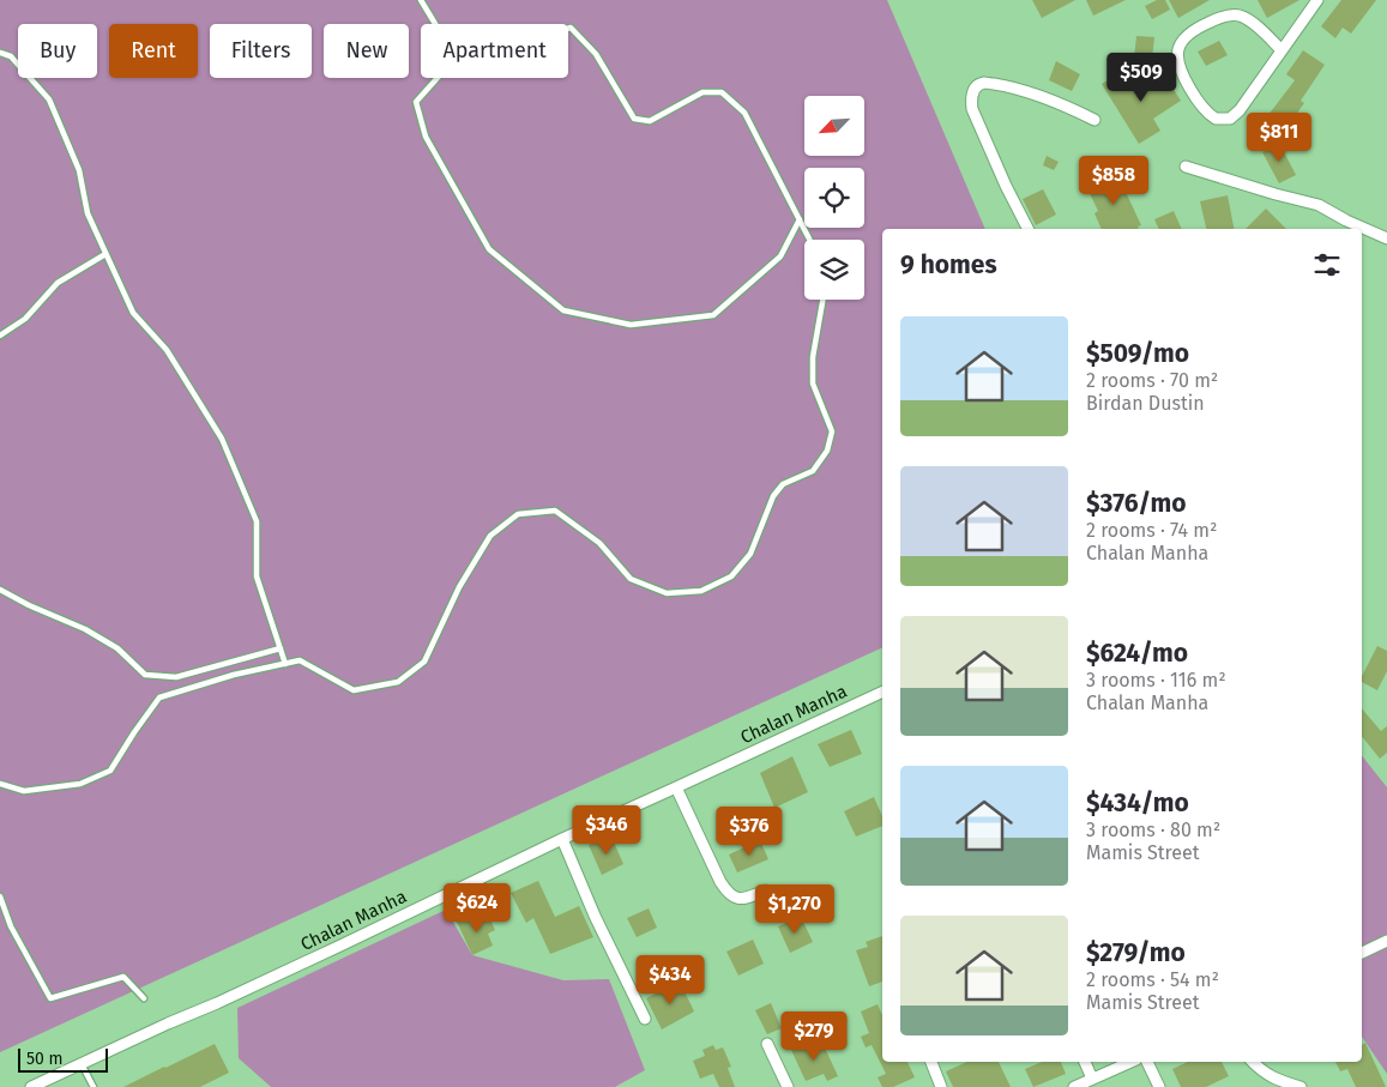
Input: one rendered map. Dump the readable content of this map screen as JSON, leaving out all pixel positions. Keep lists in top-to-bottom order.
{
  "streets": {
    "street": ["Chalan Manha"]
  },
  "scale_bar": "50 m",
  "north": "bottom left",
  "page": {
    "chip": [
      "Buy",
      "Rent",
      "Filters",
      "New",
      "Apartment"
    ],
    "price": [
      "$509",
      "$811",
      "$858",
      "$346",
      "$376",
      "$624",
      "$1,270",
      "$434",
      "$279"
    ],
    "heading": "9 homes",
    "list": [
      {
        "name": "$509/mo",
        "note": "2 rooms · 70 m² · Birdan Dustin"
      },
      {
        "name": "$376/mo",
        "note": "2 rooms · 74 m² · Chalan Manha"
      },
      {
        "name": "$624/mo",
        "note": "3 rooms · 116 m² · Chalan Manha"
      },
      {
        "name": "$434/mo",
        "note": "3 rooms · 80 m² · Mamis Street"
      },
      {
        "name": "$279/mo",
        "note": "2 rooms · 54 m² · Mamis Street"
      }
    ],
    "scale": "50 m"
  }
}
